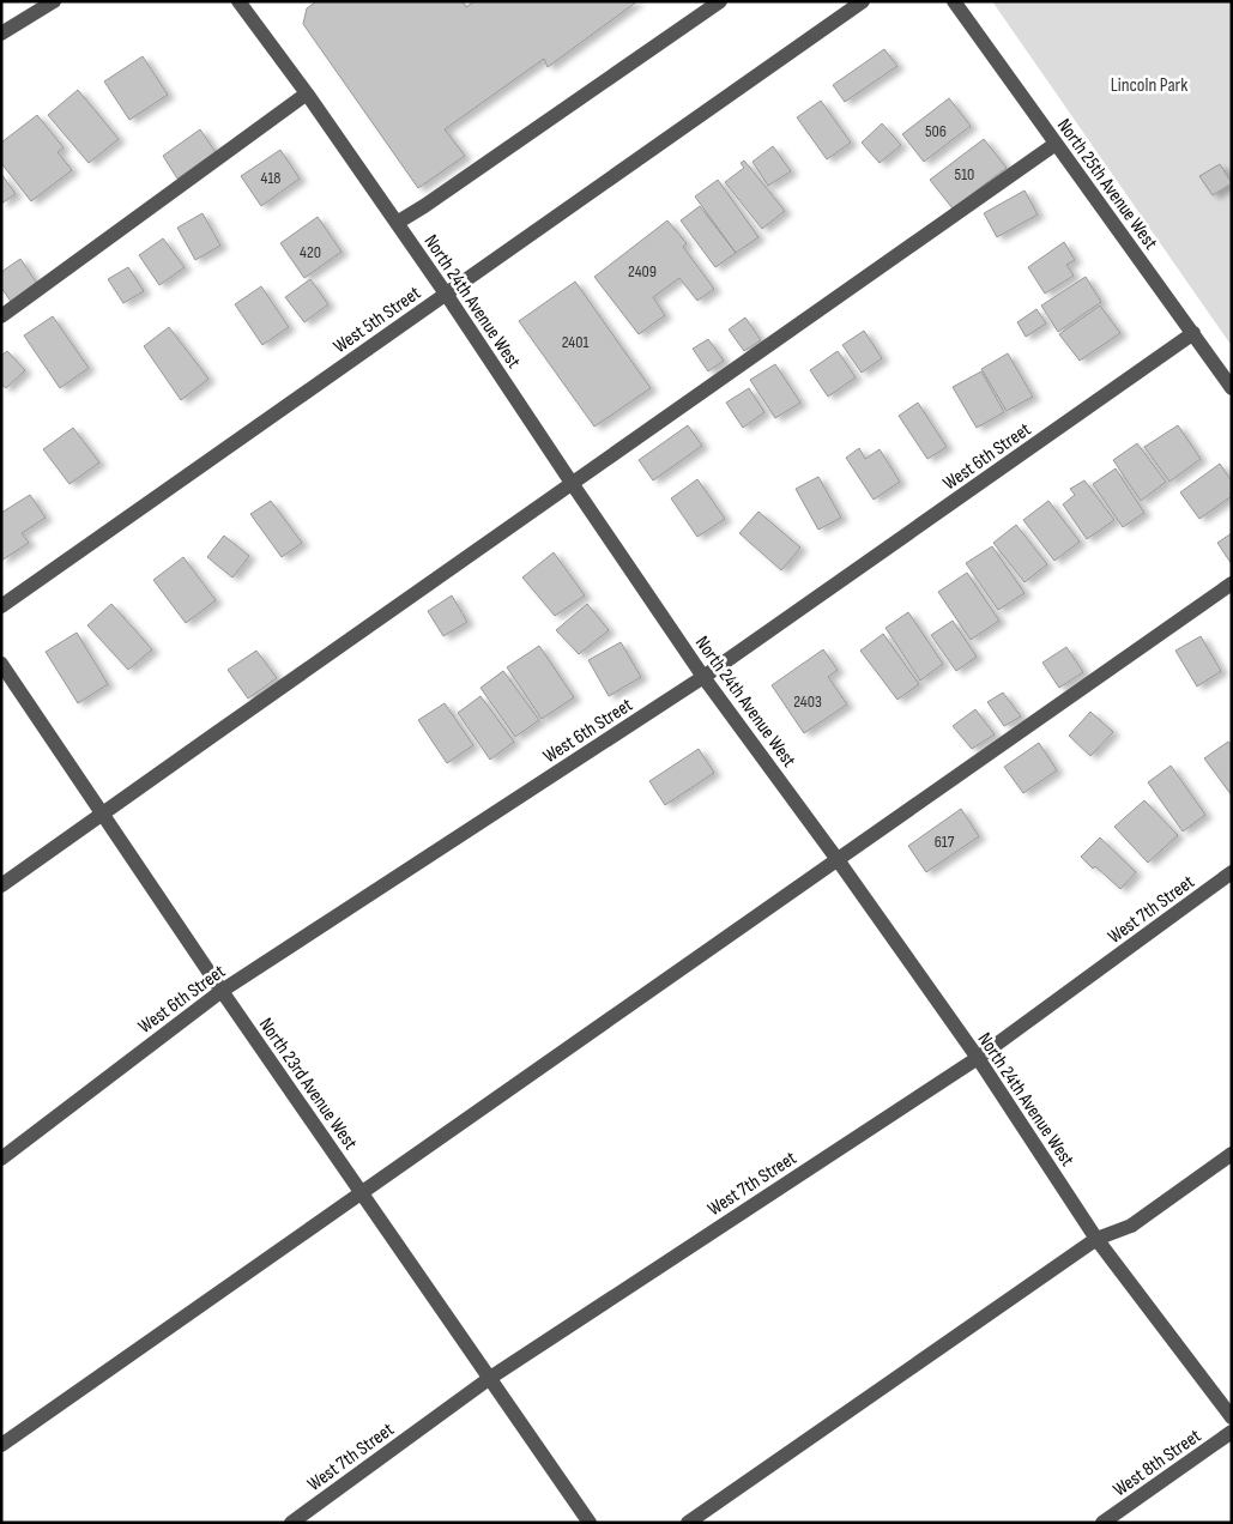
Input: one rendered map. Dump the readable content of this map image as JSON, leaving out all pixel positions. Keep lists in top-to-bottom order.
{
  "streets": {
    "street": [
      "North 25th Avenue West",
      "North 24th Avenue West",
      "West 5th Street",
      "West 6th Street",
      "West 7th Street",
      "North 23rd Avenue West",
      "West 8th Street"
    ]
  },
  "crossings": [
    ["North 25th Avenue West", "West 6th Street"],
    ["North 24th Avenue West", "West 5th Street"],
    ["North 24th Avenue West", "West 6th Street"],
    ["North 24th Avenue West", "West 7th Street"],
    ["West 6th Street", "North 23rd Avenue West"],
    ["West 7th Street", "North 23rd Avenue West"]
  ],
  "parks": ["Lincoln Park"],
  "house_numbers": [
    "506",
    "510",
    "418",
    "420",
    "2409",
    "2401",
    "2403",
    "617"
  ]
}
